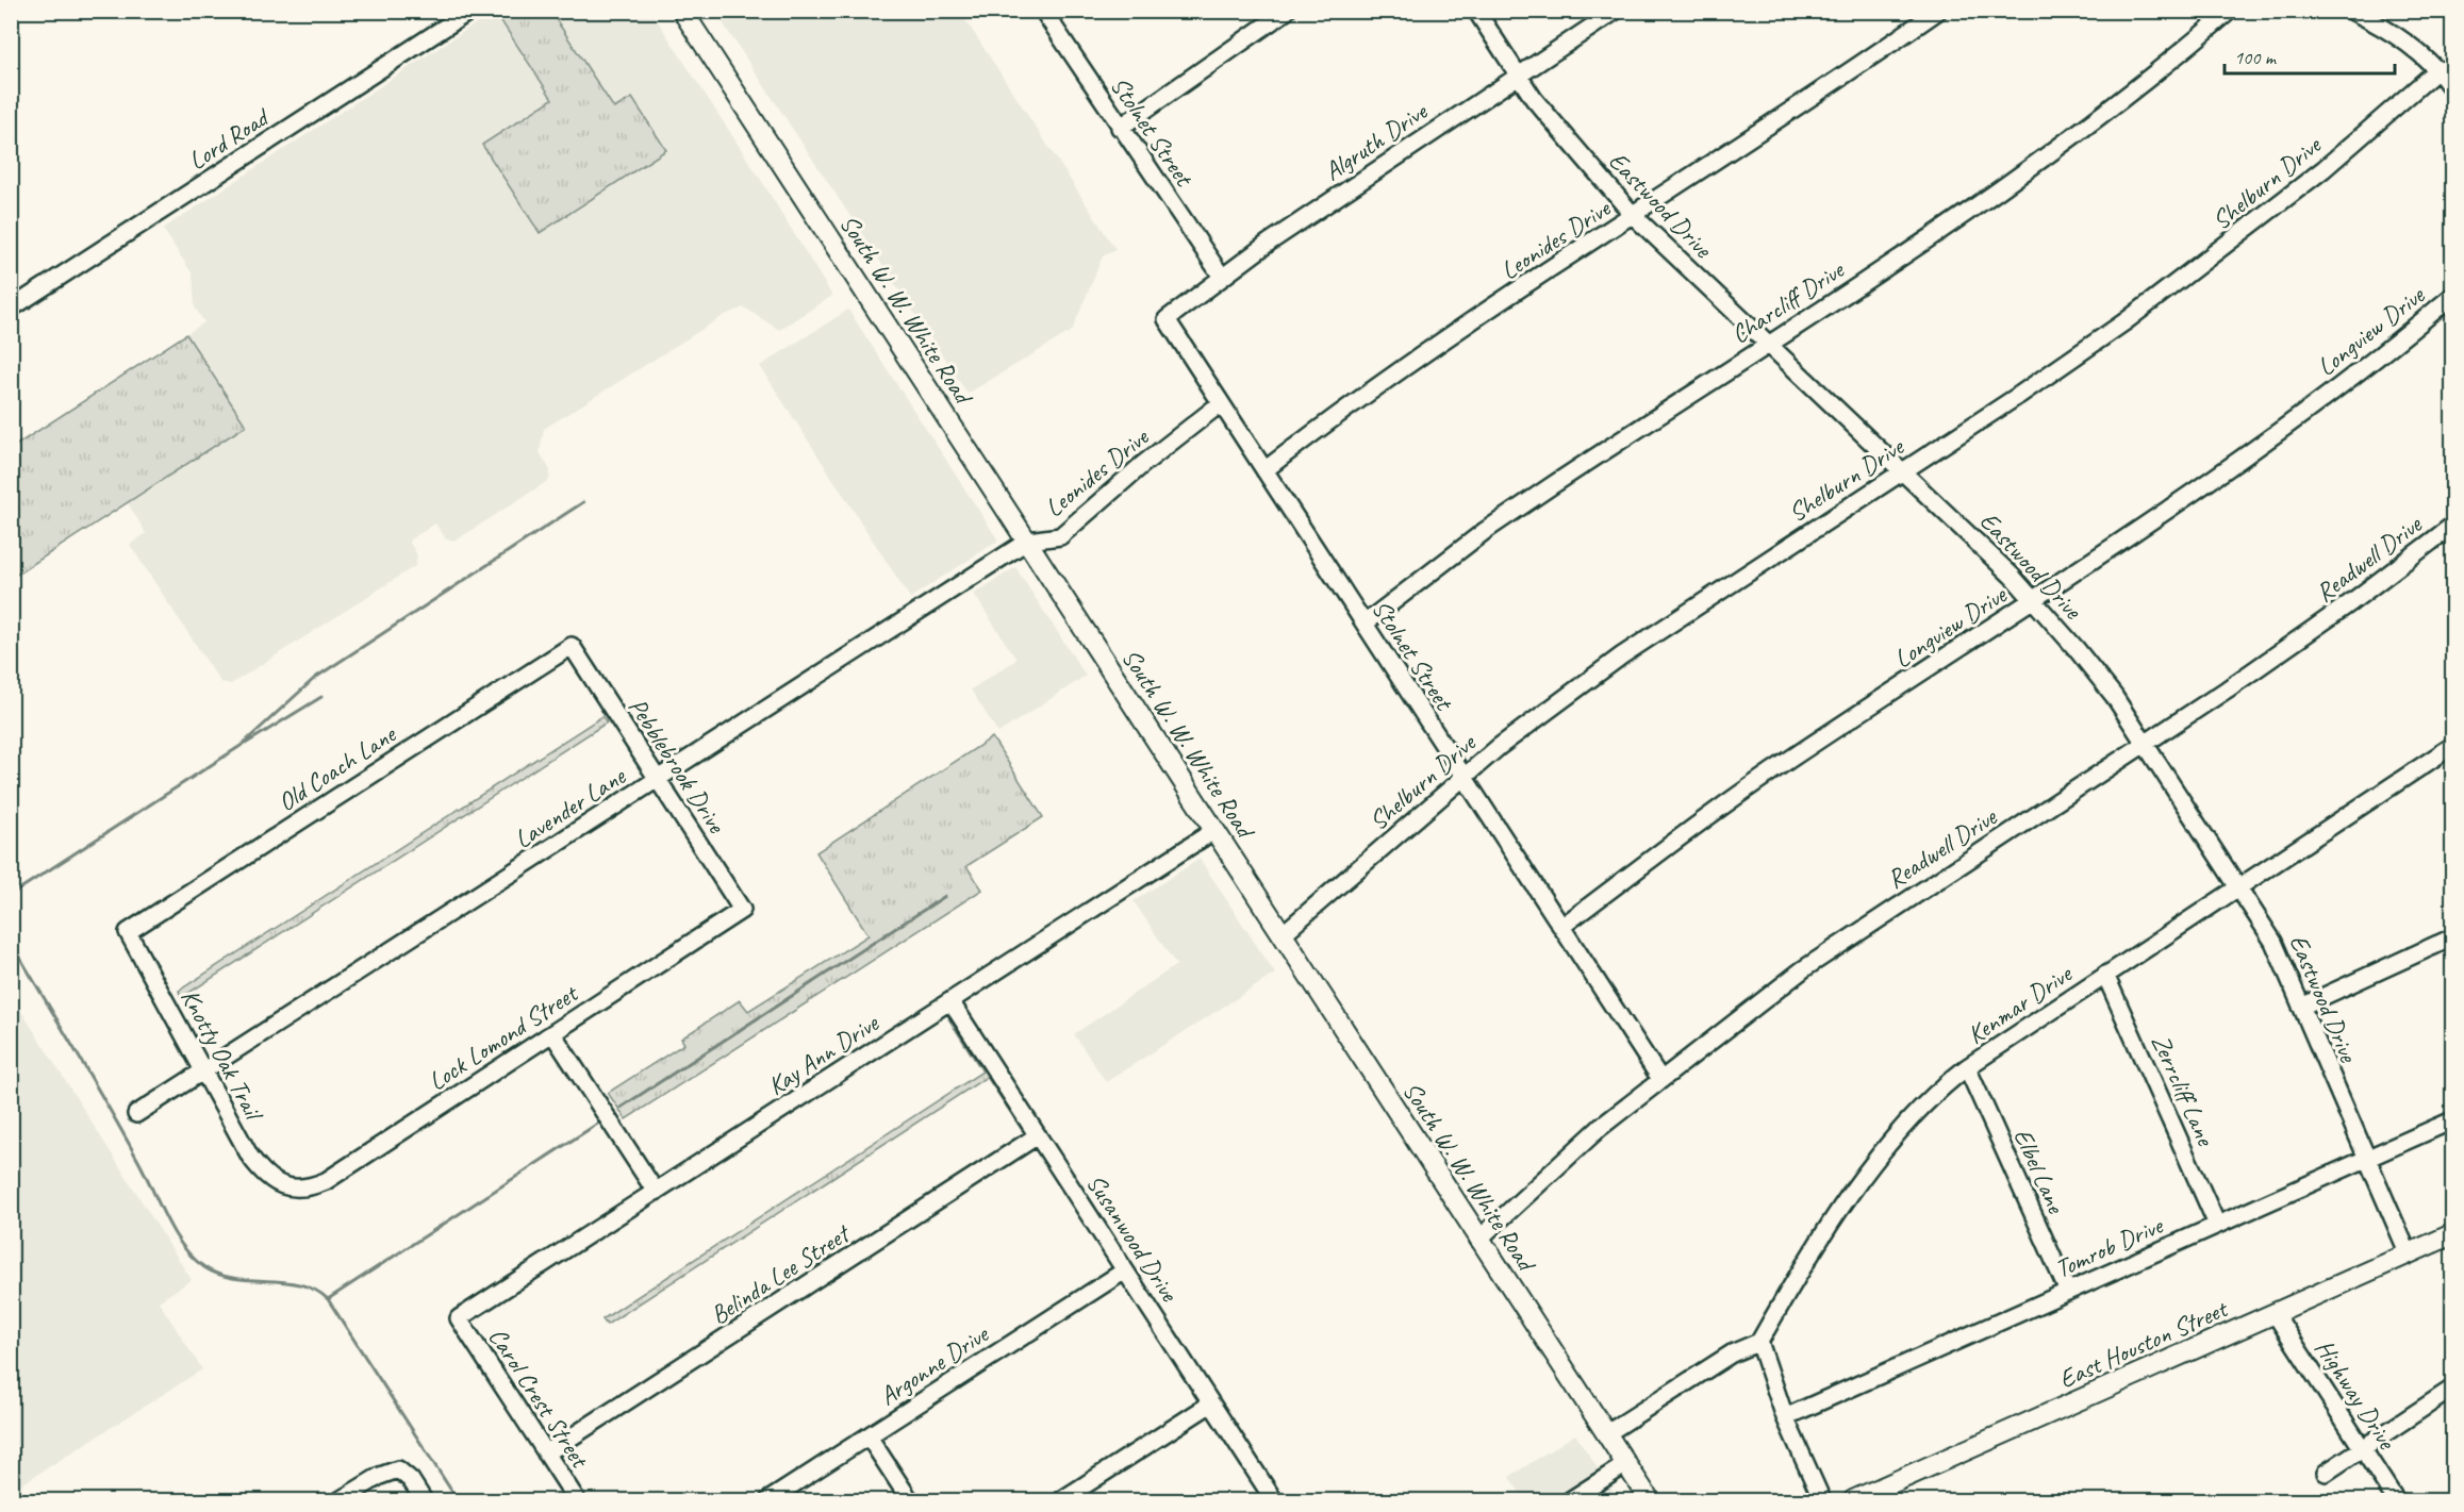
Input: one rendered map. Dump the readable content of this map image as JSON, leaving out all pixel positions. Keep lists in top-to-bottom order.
{
  "streets": {
    "main road": ["South W. W. White Road", "East Houston Street"],
    "street": [
      "Stolnet Street",
      "Lord Road",
      "Algruth Drive",
      "Shelburn Drive",
      "Eastwood Drive",
      "Leonides Drive",
      "Charcliff Drive",
      "Longview Drive",
      "Readwell Drive",
      "Pebblebrook Drive",
      "Old Coach Lane",
      "Lavender Lane",
      "Kenmar Drive",
      "Lock Lomond Street",
      "Knotty Oak Trail",
      "Kay Ann Drive",
      "Zerrcliff Lane",
      "Elbel Lane",
      "Susanwood Drive",
      "Tomrob Drive",
      "Belinda Lee Street",
      "Argonne Drive",
      "Highway Drive",
      "Carol Crest Street"
    ]
  },
  "crossings": [
    ["Stolnet Street", "Algruth Drive"],
    ["Stolnet Street", "Shelburn Drive"],
    ["Stolnet Street", "Leonides Drive"],
    ["Stolnet Street", "Charcliff Drive"],
    ["Stolnet Street", "Longview Drive"],
    ["Stolnet Street", "Readwell Drive"],
    ["Algruth Drive", "Eastwood Drive"],
    ["Shelburn Drive", "Eastwood Drive"],
    ["Shelburn Drive", "South W. W. White Road"],
    ["Eastwood Drive", "Leonides Drive"],
    ["Eastwood Drive", "Charcliff Drive"],
    ["Eastwood Drive", "Longview Drive"],
    ["Eastwood Drive", "Readwell Drive"],
    ["Eastwood Drive", "Kenmar Drive"],
    ["Eastwood Drive", "Tomrob Drive"],
    ["Eastwood Drive", "East Houston Street"],
    ["Leonides Drive", "South W. W. White Road"],
    ["Leonides Drive", "Lavender Lane"],
    ["South W. W. White Road", "Readwell Drive"],
    ["South W. W. White Road", "Lavender Lane"],
    ["South W. W. White Road", "Kay Ann Drive"],
    ["Pebblebrook Drive", "Old Coach Lane"],
    ["Pebblebrook Drive", "Lavender Lane"],
    ["Pebblebrook Drive", "Lock Lomond Street"],
    ["Old Coach Lane", "Knotty Oak Trail"],
    ["Lavender Lane", "Knotty Oak Trail"],
    ["Kenmar Drive", "Zerrcliff Lane"],
    ["Kenmar Drive", "Elbel Lane"],
    ["Lock Lomond Street", "Knotty Oak Trail"],
    ["Kay Ann Drive", "Susanwood Drive"],
    ["Kay Ann Drive", "Carol Crest Street"],
    ["Zerrcliff Lane", "Tomrob Drive"],
    ["Elbel Lane", "Tomrob Drive"],
    ["Susanwood Drive", "Belinda Lee Street"],
    ["Susanwood Drive", "Argonne Drive"],
    ["Belinda Lee Street", "Carol Crest Street"],
    ["East Houston Street", "Highway Drive"]
  ],
  "scale_bar": "100 m"
}
